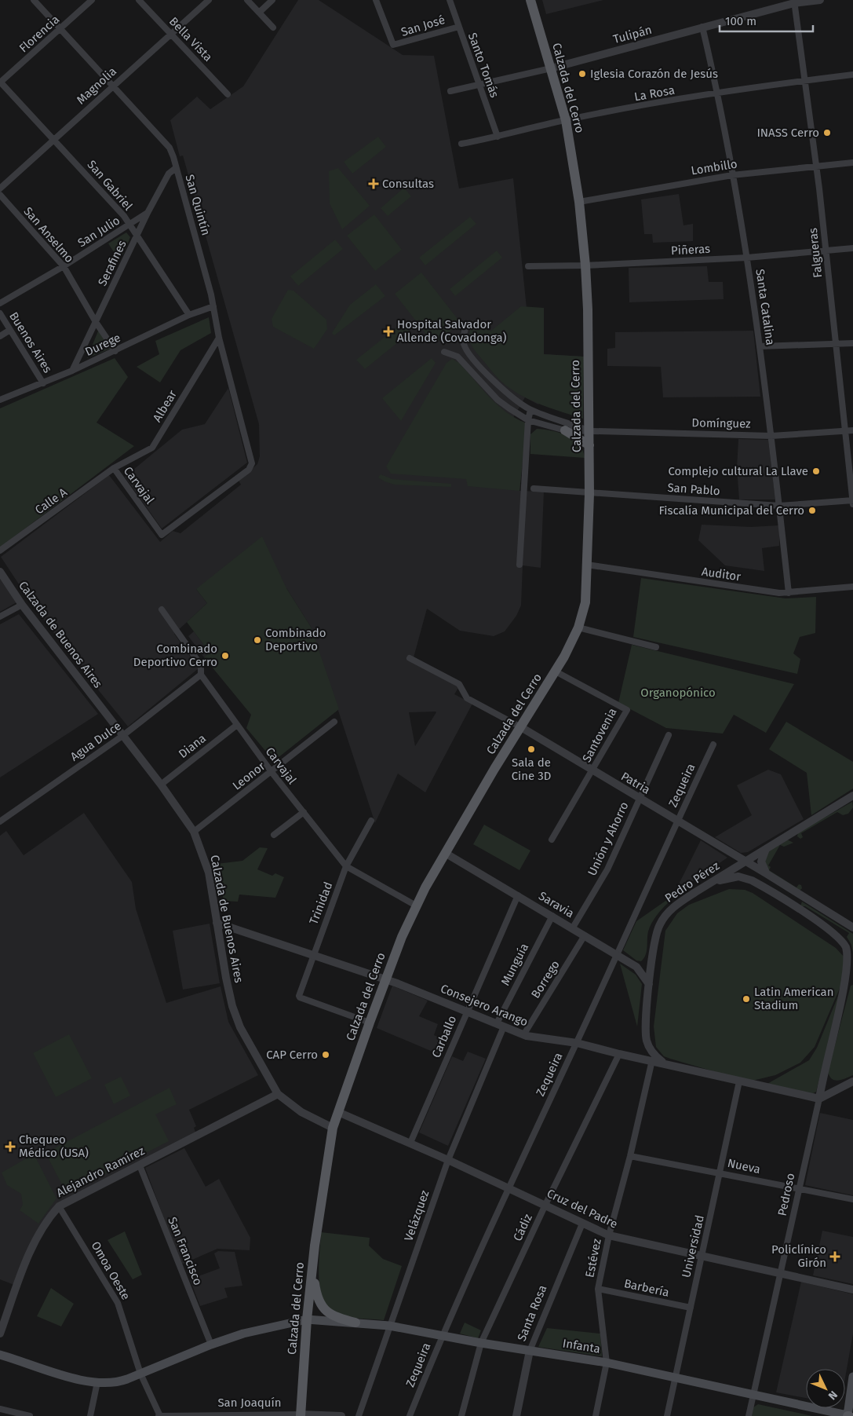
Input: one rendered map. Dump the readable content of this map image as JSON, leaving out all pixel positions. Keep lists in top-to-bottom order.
{
  "streets": {
    "main road": ["Calzada del Cerro", "Infanta"],
    "street": [
      "San José",
      "Florencia",
      "Tulipán",
      "Bella Vista",
      "Santo Tomás",
      "Magnolia",
      "La Rosa",
      "Lombillo",
      "San Gabriel",
      "San Quintín",
      "San Julio",
      "San Anselmo",
      "Piñeras",
      "Falgueras",
      "Serafines",
      "Santa Catalina",
      "Buenos Aires",
      "Durege",
      "Albear",
      "Domínguez",
      "Carvajal",
      "San Pablo",
      "Calle A",
      "Auditor",
      "Calzada de Buenos Aires",
      "Santovenia",
      "Agua Dulce",
      "Diana",
      "Leonor",
      "Patria",
      "Zequeira",
      "Unión y Ahorro",
      "Pedro Pérez",
      "Trinidad",
      "Saravia",
      "Munguía",
      "Borrego",
      "Consejero Arango",
      "Carballo",
      "Nueva",
      "Alejandro Ramírez",
      "Pedroso",
      "Cruz del Padre",
      "Velázquez",
      "Cádiz",
      "Universidad",
      "San Francisco",
      "Estévez",
      "Omoa Oeste",
      "Barbería",
      "Santa Rosa",
      "San Joaquín"
    ]
  },
  "crossings": [
    ["San José", "Santo Tomás"],
    ["Florencia", "San Gabriel"],
    ["Florencia", "San Quintín"],
    ["Tulipán", "Santo Tomás"],
    ["Tulipán", "Calzada del Cerro"],
    ["Tulipán", "Falgueras"],
    ["Tulipán", "Santa Catalina"],
    ["Bella Vista", "Magnolia"],
    ["Santo Tomás", "La Rosa"],
    ["Magnolia", "San Gabriel"],
    ["Magnolia", "San Quintín"],
    ["Calzada del Cerro", "La Rosa"],
    ["Calzada del Cerro", "Lombillo"],
    ["Calzada del Cerro", "Piñeras"],
    ["Calzada del Cerro", "Domínguez"],
    ["Calzada del Cerro", "Carvajal"],
    ["Calzada del Cerro", "San Pablo"],
    ["Calzada del Cerro", "Auditor"],
    ["Calzada del Cerro", "Calzada de Buenos Aires"],
    ["Calzada del Cerro", "Santovenia"],
    ["Calzada del Cerro", "Patria"],
    ["Calzada del Cerro", "Trinidad"],
    ["Calzada del Cerro", "Saravia"],
    ["Calzada del Cerro", "Consejero Arango"],
    ["Calzada del Cerro", "Cruz del Padre"],
    ["Calzada del Cerro", "Infanta"],
    ["Calzada del Cerro", "San Joaquín"],
    ["La Rosa", "Falgueras"],
    ["La Rosa", "Santa Catalina"],
    ["Lombillo", "Falgueras"],
    ["Lombillo", "Santa Catalina"],
    ["San Gabriel", "San Julio"],
    ["San Gabriel", "Serafines"],
    ["San Gabriel", "Durege"],
    ["San Quintín", "Serafines"],
    ["San Quintín", "Durege"],
    ["San Quintín", "Albear"],
    ["San Quintín", "Carvajal"],
    ["San Julio", "San Anselmo"],
    ["San Julio", "Serafines"],
    ["San Anselmo", "Serafines"],
    ["San Anselmo", "Durege"],
    ["Piñeras", "Falgueras"],
    ["Piñeras", "Santa Catalina"],
    ["Falgueras", "Domínguez"],
    ["Falgueras", "San Pablo"],
    ["Serafines", "Durege"],
    ["Santa Catalina", "Domínguez"],
    ["Santa Catalina", "San Pablo"],
    ["Santa Catalina", "Auditor"],
    ["Buenos Aires", "Durege"],
    ["Albear", "Carvajal"],
    ["Albear", "Calle A"],
    ["Carvajal", "Calle A"],
    ["Carvajal", "Agua Dulce"],
    ["Carvajal", "Diana"],
    ["Carvajal", "Leonor"],
    ["Carvajal", "Trinidad"],
    ["Calzada de Buenos Aires", "Agua Dulce"],
    ["Calzada de Buenos Aires", "Diana"],
    ["Calzada de Buenos Aires", "Leonor"],
    ["Calzada de Buenos Aires", "Consejero Arango"],
    ["Calzada de Buenos Aires", "Alejandro Ramírez"],
    ["Santovenia", "Patria"],
    ["Patria", "Zequeira"],
    ["Patria", "Unión y Ahorro"],
    ["Patria", "Pedro Pérez"],
    ["Zequeira", "Saravia"],
    ["Zequeira", "Consejero Arango"],
    ["Zequeira", "Cruz del Padre"],
    ["Zequeira", "Infanta"],
    ["Unión y Ahorro", "Saravia"],
    ["Pedro Pérez", "Saravia"],
    ["Pedro Pérez", "Consejero Arango"],
    ["Pedro Pérez", "Estévez"],
    ["Trinidad", "Consejero Arango"],
    ["Saravia", "Munguía"],
    ["Saravia", "Borrego"],
    ["Saravia", "Carballo"],
    ["Munguía", "Consejero Arango"],
    ["Munguía", "Velázquez"],
    ["Borrego", "Consejero Arango"],
    ["Consejero Arango", "Carballo"],
    ["Consejero Arango", "Velázquez"],
    ["Consejero Arango", "Cádiz"],
    ["Consejero Arango", "Estévez"],
    ["Carballo", "Cruz del Padre"],
    ["Nueva", "Pedroso"],
    ["Nueva", "Universidad"],
    ["Nueva", "Estévez"],
    ["Alejandro Ramírez", "San Francisco"],
    ["Alejandro Ramírez", "Omoa Oeste"],
    ["Pedroso", "Cruz del Padre"],
    ["Pedroso", "Infanta"],
    ["Cruz del Padre", "Velázquez"],
    ["Cruz del Padre", "Cádiz"],
    ["Cruz del Padre", "Universidad"],
    ["Cruz del Padre", "Estévez"],
    ["Cruz del Padre", "Santa Rosa"],
    ["Velázquez", "Infanta"],
    ["Cádiz", "Infanta"],
    ["Universidad", "Barbería"],
    ["Universidad", "Infanta"],
    ["San Francisco", "Infanta"],
    ["Estévez", "Barbería"],
    ["Estévez", "Infanta"],
    ["Omoa Oeste", "Infanta"],
    ["Omoa Oeste", "San Joaquín"],
    ["Santa Rosa", "Infanta"]
  ],
  "parks": ["Organopónico"],
  "places": {
    "other": [
      "Iglesia Corazón de Jesús",
      "INASS Cerro",
      "Complejo cultural La Llave",
      "Fiscalía Municipal del Cerro",
      "Combinado Deportivo",
      "Combinado Deportivo Cerro",
      "Sala de Cine 3D",
      "Latin American Stadium",
      "CAP Cerro"
    ],
    "health": [
      "Consultas",
      "Hospital Salvador Allende (Covadonga)",
      "Chequeo Médico (USA)",
      "Policlínico Girón"
    ]
  },
  "scale_bar": "100 m",
  "north": "bottom right"
}
